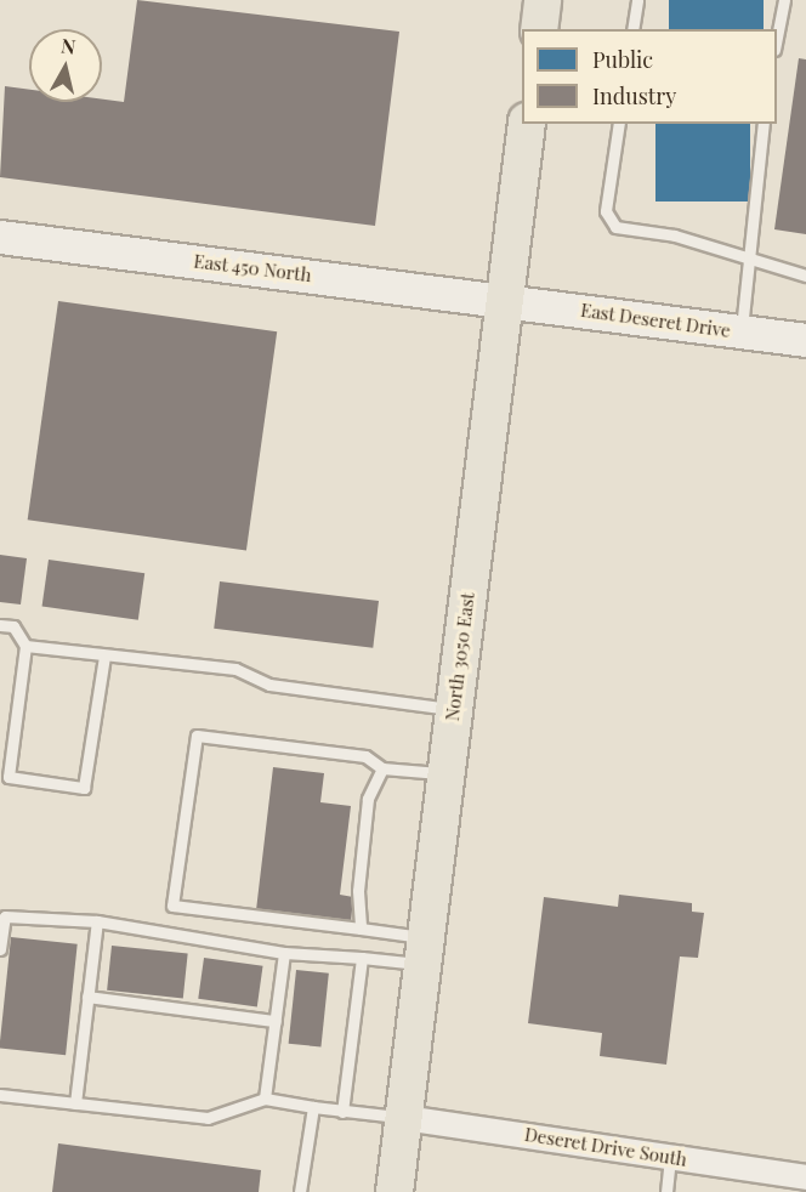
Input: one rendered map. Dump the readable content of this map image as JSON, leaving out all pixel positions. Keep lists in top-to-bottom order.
{
  "streets": {
    "main road": ["North 3050 East"],
    "street": ["East 450 North", "East Deseret Drive", "Deseret Drive South"]
  },
  "crossings": [
    ["East 450 North", "East Deseret Drive"],
    ["East 450 North", "North 3050 East"],
    ["East Deseret Drive", "North 3050 East"],
    ["North 3050 East", "Deseret Drive South"]
  ],
  "legend": ["Public", "Industry"],
  "north": "top"
}
